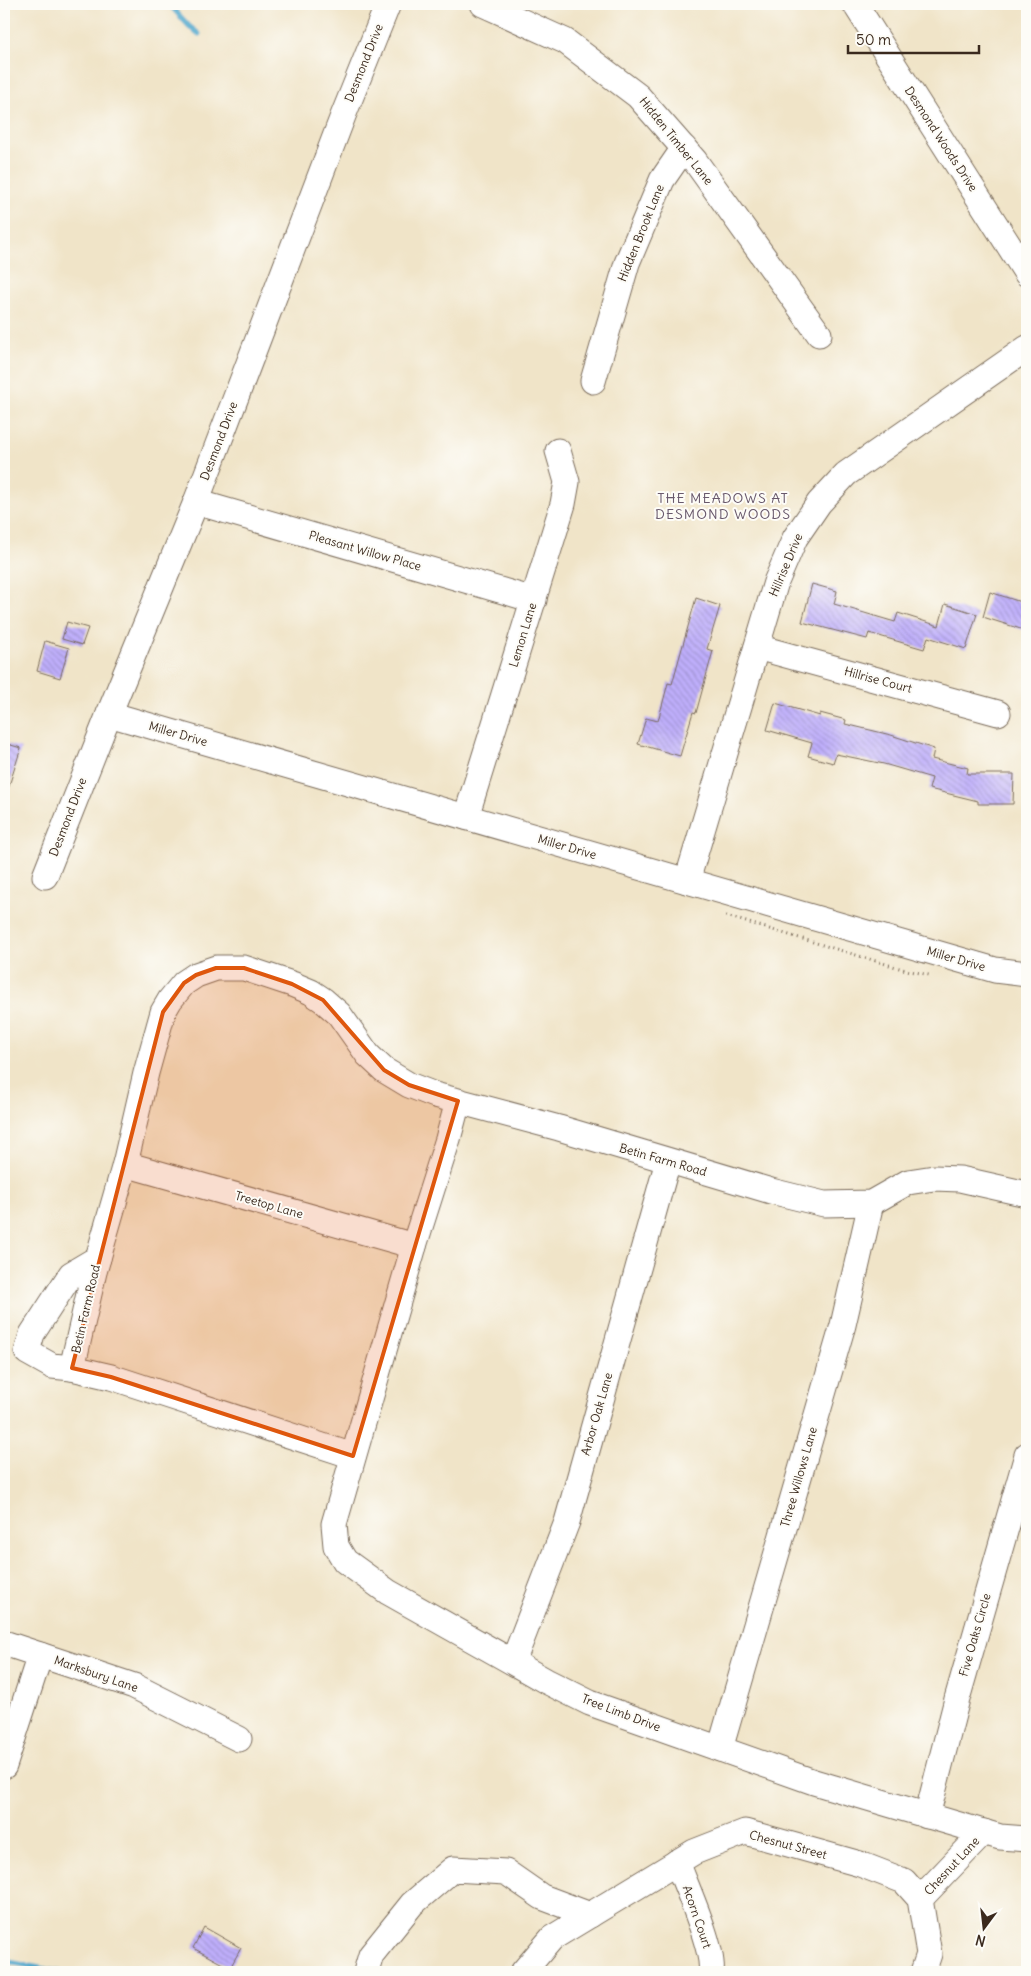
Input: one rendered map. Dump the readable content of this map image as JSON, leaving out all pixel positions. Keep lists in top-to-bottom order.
{
  "streets": {
    "street": [
      "Desmond Drive",
      "Desmond Woods Drive",
      "Hidden Timber Lane",
      "Hidden Brook Lane",
      "Pleasant Willow Place",
      "Hillrise Drive",
      "Lemon Lane",
      "Hillrise Court",
      "Miller Drive",
      "Betin Farm Road",
      "Treetop Lane",
      "Arbor Oak Lane",
      "Three Willows Lane",
      "Five Oaks Circle",
      "Marksbury Lane",
      "Tree Limb Drive",
      "Chesnut Street",
      "Chesnut Lane",
      "Acorn Court"
    ]
  },
  "crossings": [
    ["Desmond Drive", "Pleasant Willow Place"],
    ["Desmond Drive", "Miller Drive"],
    ["Hidden Timber Lane", "Hidden Brook Lane"],
    ["Pleasant Willow Place", "Lemon Lane"],
    ["Hillrise Drive", "Hillrise Court"],
    ["Hillrise Drive", "Miller Drive"],
    ["Lemon Lane", "Miller Drive"],
    ["Betin Farm Road", "Treetop Lane"],
    ["Betin Farm Road", "Arbor Oak Lane"],
    ["Betin Farm Road", "Three Willows Lane"],
    ["Betin Farm Road", "Tree Limb Drive"],
    ["Arbor Oak Lane", "Tree Limb Drive"],
    ["Three Willows Lane", "Tree Limb Drive"],
    ["Five Oaks Circle", "Tree Limb Drive"],
    ["Tree Limb Drive", "Chesnut Lane"],
    ["Chesnut Street", "Chesnut Lane"],
    ["Chesnut Street", "Acorn Court"]
  ],
  "districts": ["THE MEADOWS AT DESMOND WOODS"],
  "scale_bar": "50 m",
  "north": "bottom"
}
